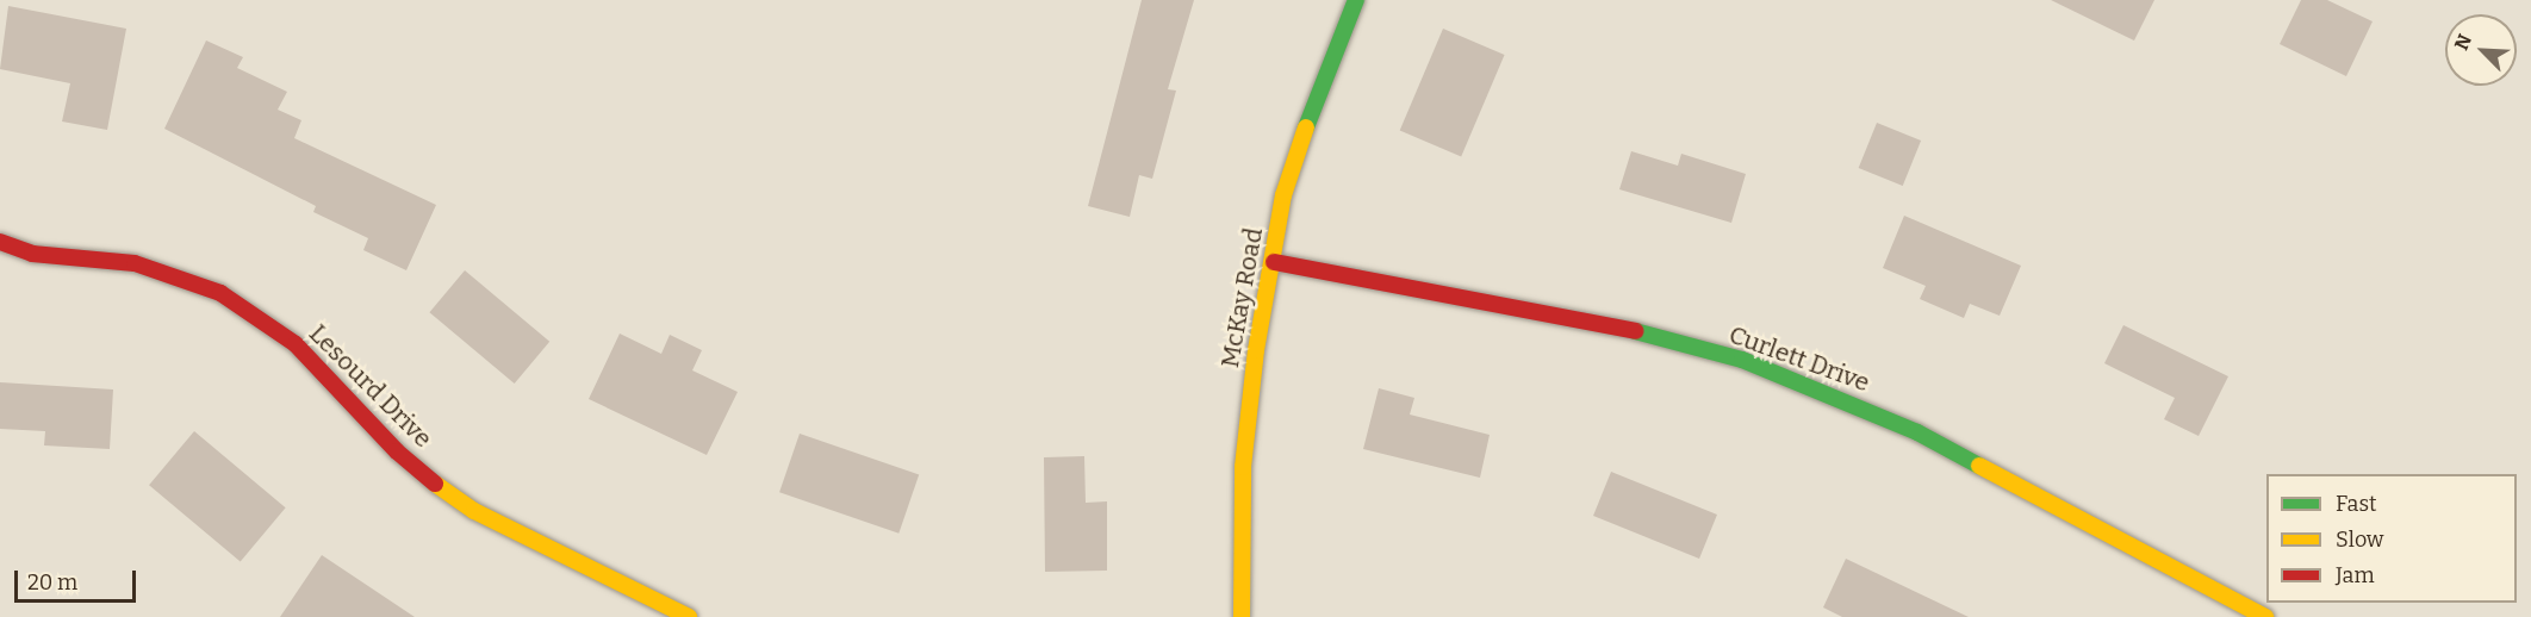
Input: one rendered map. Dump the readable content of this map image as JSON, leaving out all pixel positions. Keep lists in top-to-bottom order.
{
  "streets": {
    "street": ["McKay Road", "Curlett Drive", "Lesourd Drive"]
  },
  "crossings": [
    ["McKay Road", "Curlett Drive"]
  ],
  "legend": ["Fast", "Slow", "Jam"],
  "scale_bar": "20 m",
  "north": "top left"
}
